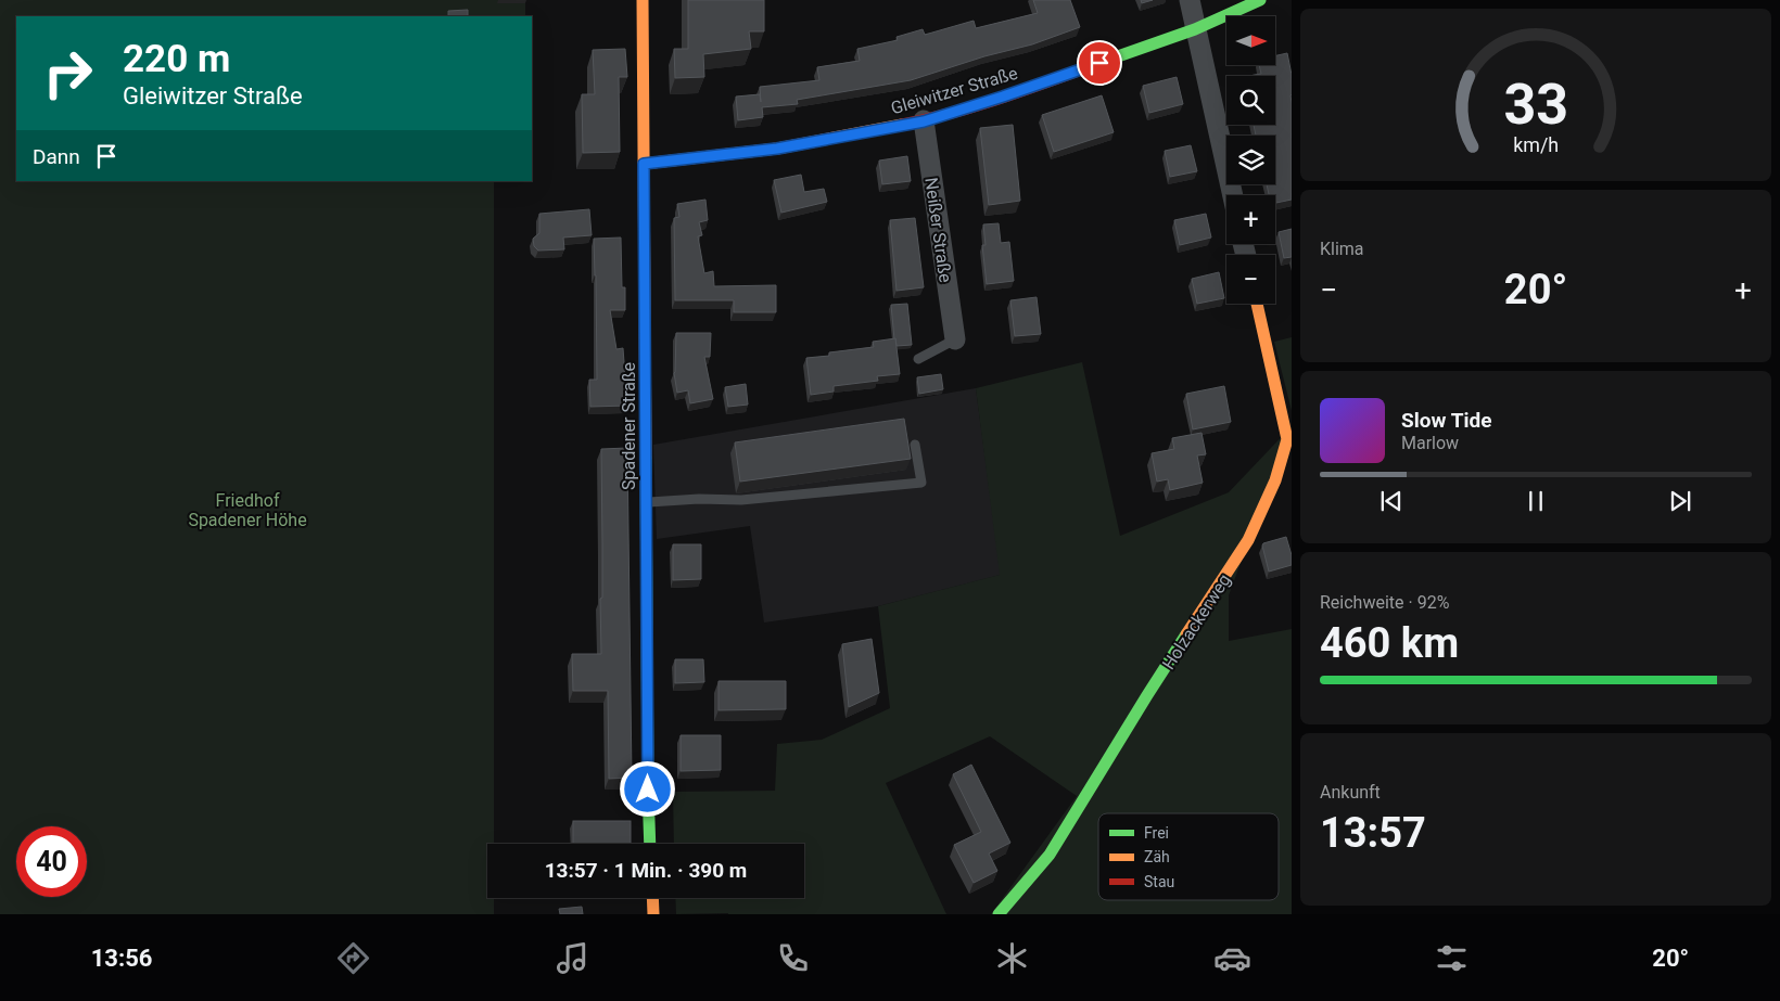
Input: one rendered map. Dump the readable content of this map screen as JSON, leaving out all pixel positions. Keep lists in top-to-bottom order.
{
  "streets": {
    "street": [
      "Gleiwitzer Straße",
      "Neißer Straße",
      "Spadener Straße",
      "Holzackerweg"
    ]
  },
  "crossings": [
    ["Gleiwitzer Straße", "Neißer Straße"],
    ["Gleiwitzer Straße", "Spadener Straße"]
  ],
  "parks": ["Friedhof Spadener Höhe"],
  "legend": ["Frei", "Zäh", "Stau"],
  "north": "right",
  "page": {
    "map_buttons": ["+", "−"],
    "turn": ["220 m", "Gleiwitzer Straße"],
    "then": "Dann",
    "tile": [
      "Klima",
      ["Reichweite · 92%", "460 km"],
      ["Ankunft", "13:57"]
    ],
    "heat": ["−", "20°", "+"],
    "song": ["Slow Tide", "Marlow"],
    "limit": "40",
    "trip": "13:57 · 1 Min. · 390 m",
    "tabs": ["13:56", "20°"],
    "gauge": ["33", "km/h"]
  }
}
